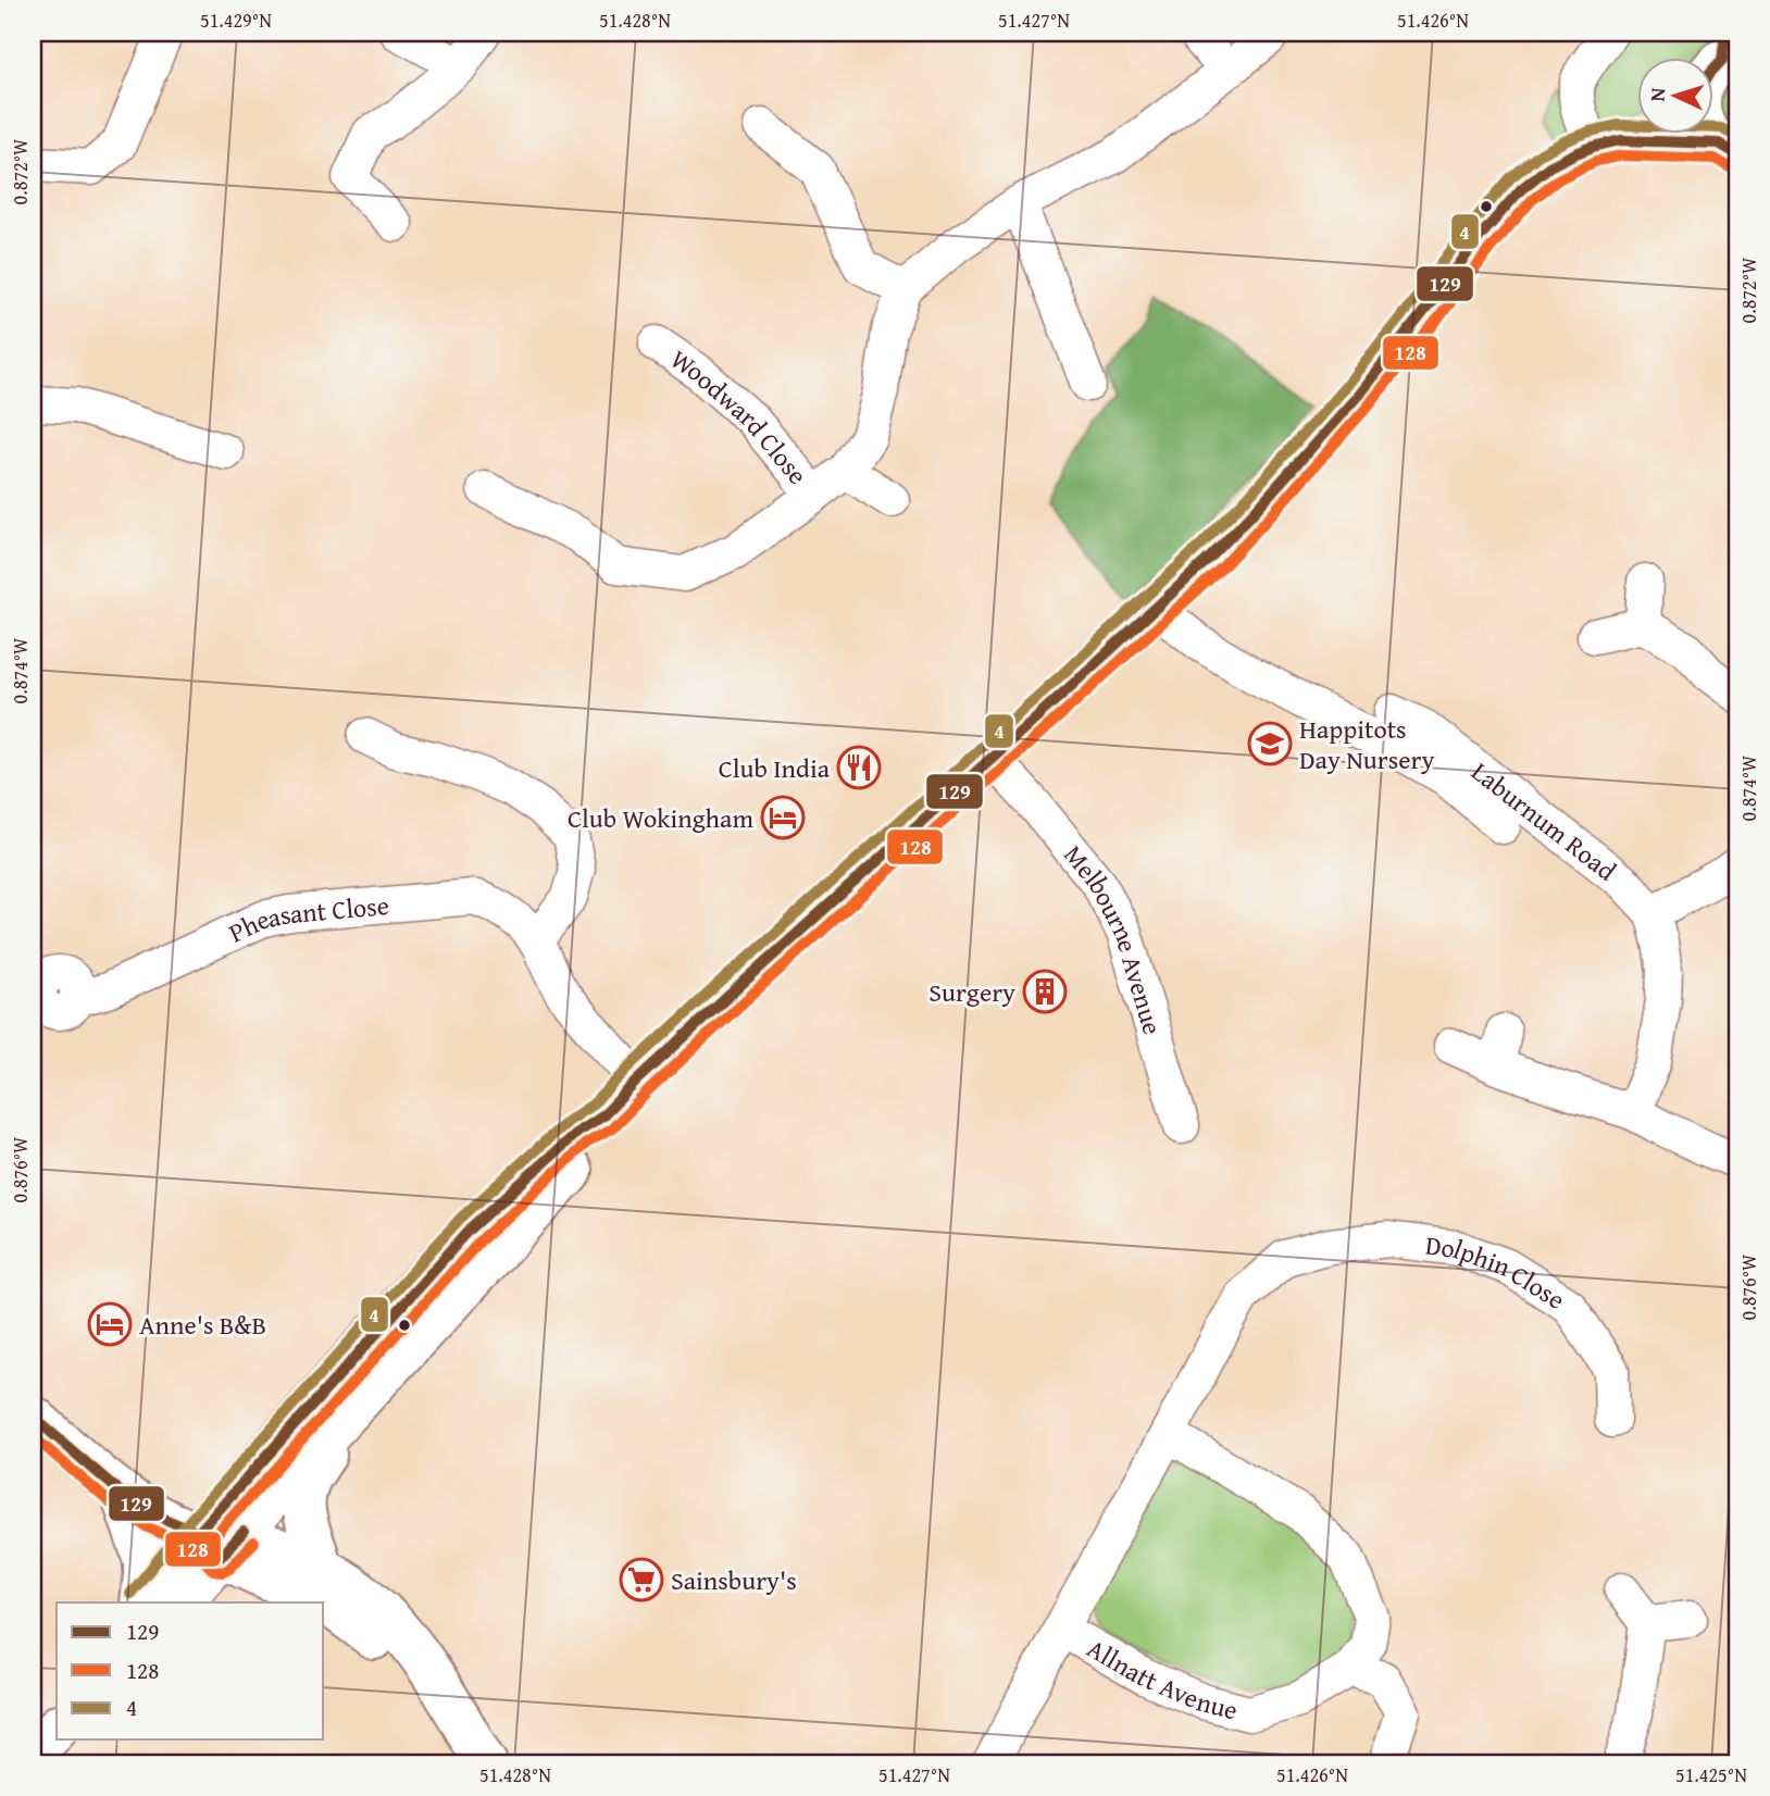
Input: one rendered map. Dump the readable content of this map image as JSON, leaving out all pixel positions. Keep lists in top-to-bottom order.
{
  "streets": {
    "street": [
      "Woodward Close",
      "Laburnum Road",
      "Pheasant Close",
      "Melbourne Avenue",
      "Dolphin Close",
      "Allnatt Avenue"
    ]
  },
  "crossings": [
    ["Dolphin Close", "Allnatt Avenue"]
  ],
  "places": {
    "school or university": ["Happitots Day Nursery"],
    "restaurant": ["Club India"],
    "hotel": ["Club Wokingham", "Anne's B&B"],
    "building": ["Surgery"],
    "supermarket": ["Sainsbury's"]
  },
  "lines": ["transit line 129", "transit line 4", "transit line 128"],
  "legend": ["129", "128", "4"],
  "north": "left",
  "coordinates": [
    "51.429°N",
    "51.428°N",
    "51.427°N",
    "51.426°N",
    "0.872°W",
    "0.874°W",
    "0.876°W",
    "51.425°N"
  ]
}
